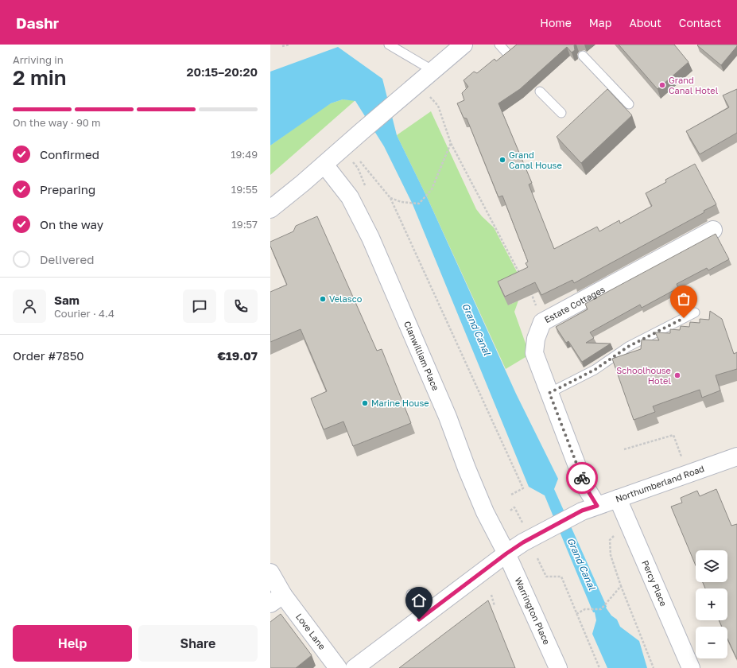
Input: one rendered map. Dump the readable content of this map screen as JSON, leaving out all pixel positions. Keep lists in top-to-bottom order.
{
  "streets": {
    "street": [
      "Estate Cottages",
      "Clanwilliam Place",
      "Northumberland Road",
      "Percy Place",
      "Warrington Place",
      "Love Lane"
    ]
  },
  "crossings": [
    ["Estate Cottages", "Northumberland Road"],
    ["Clanwilliam Place", "Northumberland Road"],
    ["Clanwilliam Place", "Warrington Place"],
    ["Northumberland Road", "Percy Place"],
    ["Northumberland Road", "Warrington Place"]
  ],
  "water": ["Grand Canal"],
  "places": [
    "Grand Canal Hotel",
    "Grand Canal House",
    "Velasco",
    "Schoolhouse Hotel",
    "Marine House"
  ],
  "page": {
    "header": "Dashr",
    "nav": [
      "Home",
      "Map",
      "About",
      "Contact"
    ],
    "heading": ["2 min", "Arriving in", "20:15–20:20"],
    "panel": [
      "Sam",
      "Courier · 4.4",
      "Order #7850",
      "€19.07"
    ],
    "bar": "On the way · 90 m",
    "list": [
      ["Confirmed", "19:49"],
      ["Preparing", "19:55"],
      ["On the way", "19:57"],
      "Delivered"
    ],
    "map_buttons": ["+", "−"],
    "buttons": ["Help", "Share"]
  }
}
